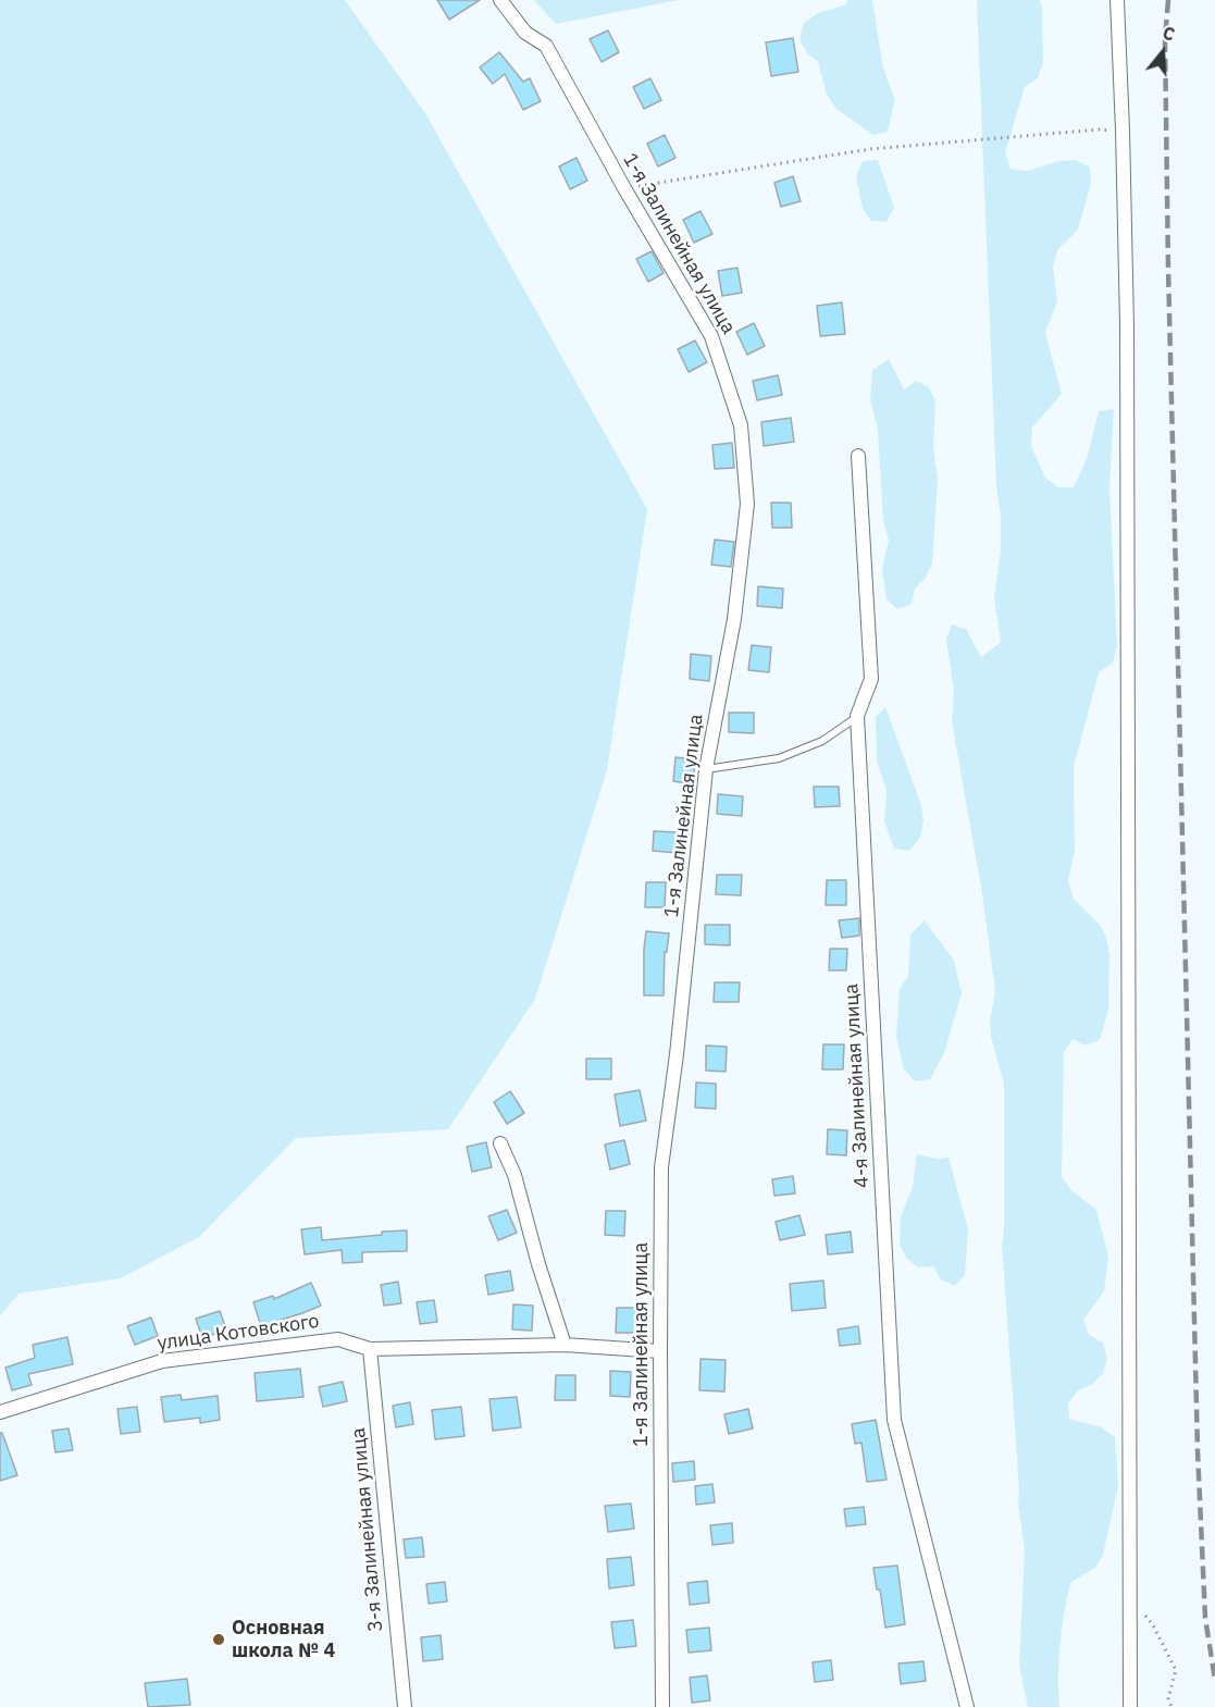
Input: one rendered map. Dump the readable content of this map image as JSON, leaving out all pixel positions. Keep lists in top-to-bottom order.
{
  "streets": {
    "street": [
      "1-я Залинейная улица",
      "4-я Залинейная улица",
      "улица Котовского",
      "3-я Залинейная улица"
    ]
  },
  "crossings": [
    ["1-я Залинейная улица", "улица Котовского"],
    ["улица Котовского", "3-я Залинейная улица"]
  ],
  "places": ["Основная школа № 4"],
  "north": "top"
}
